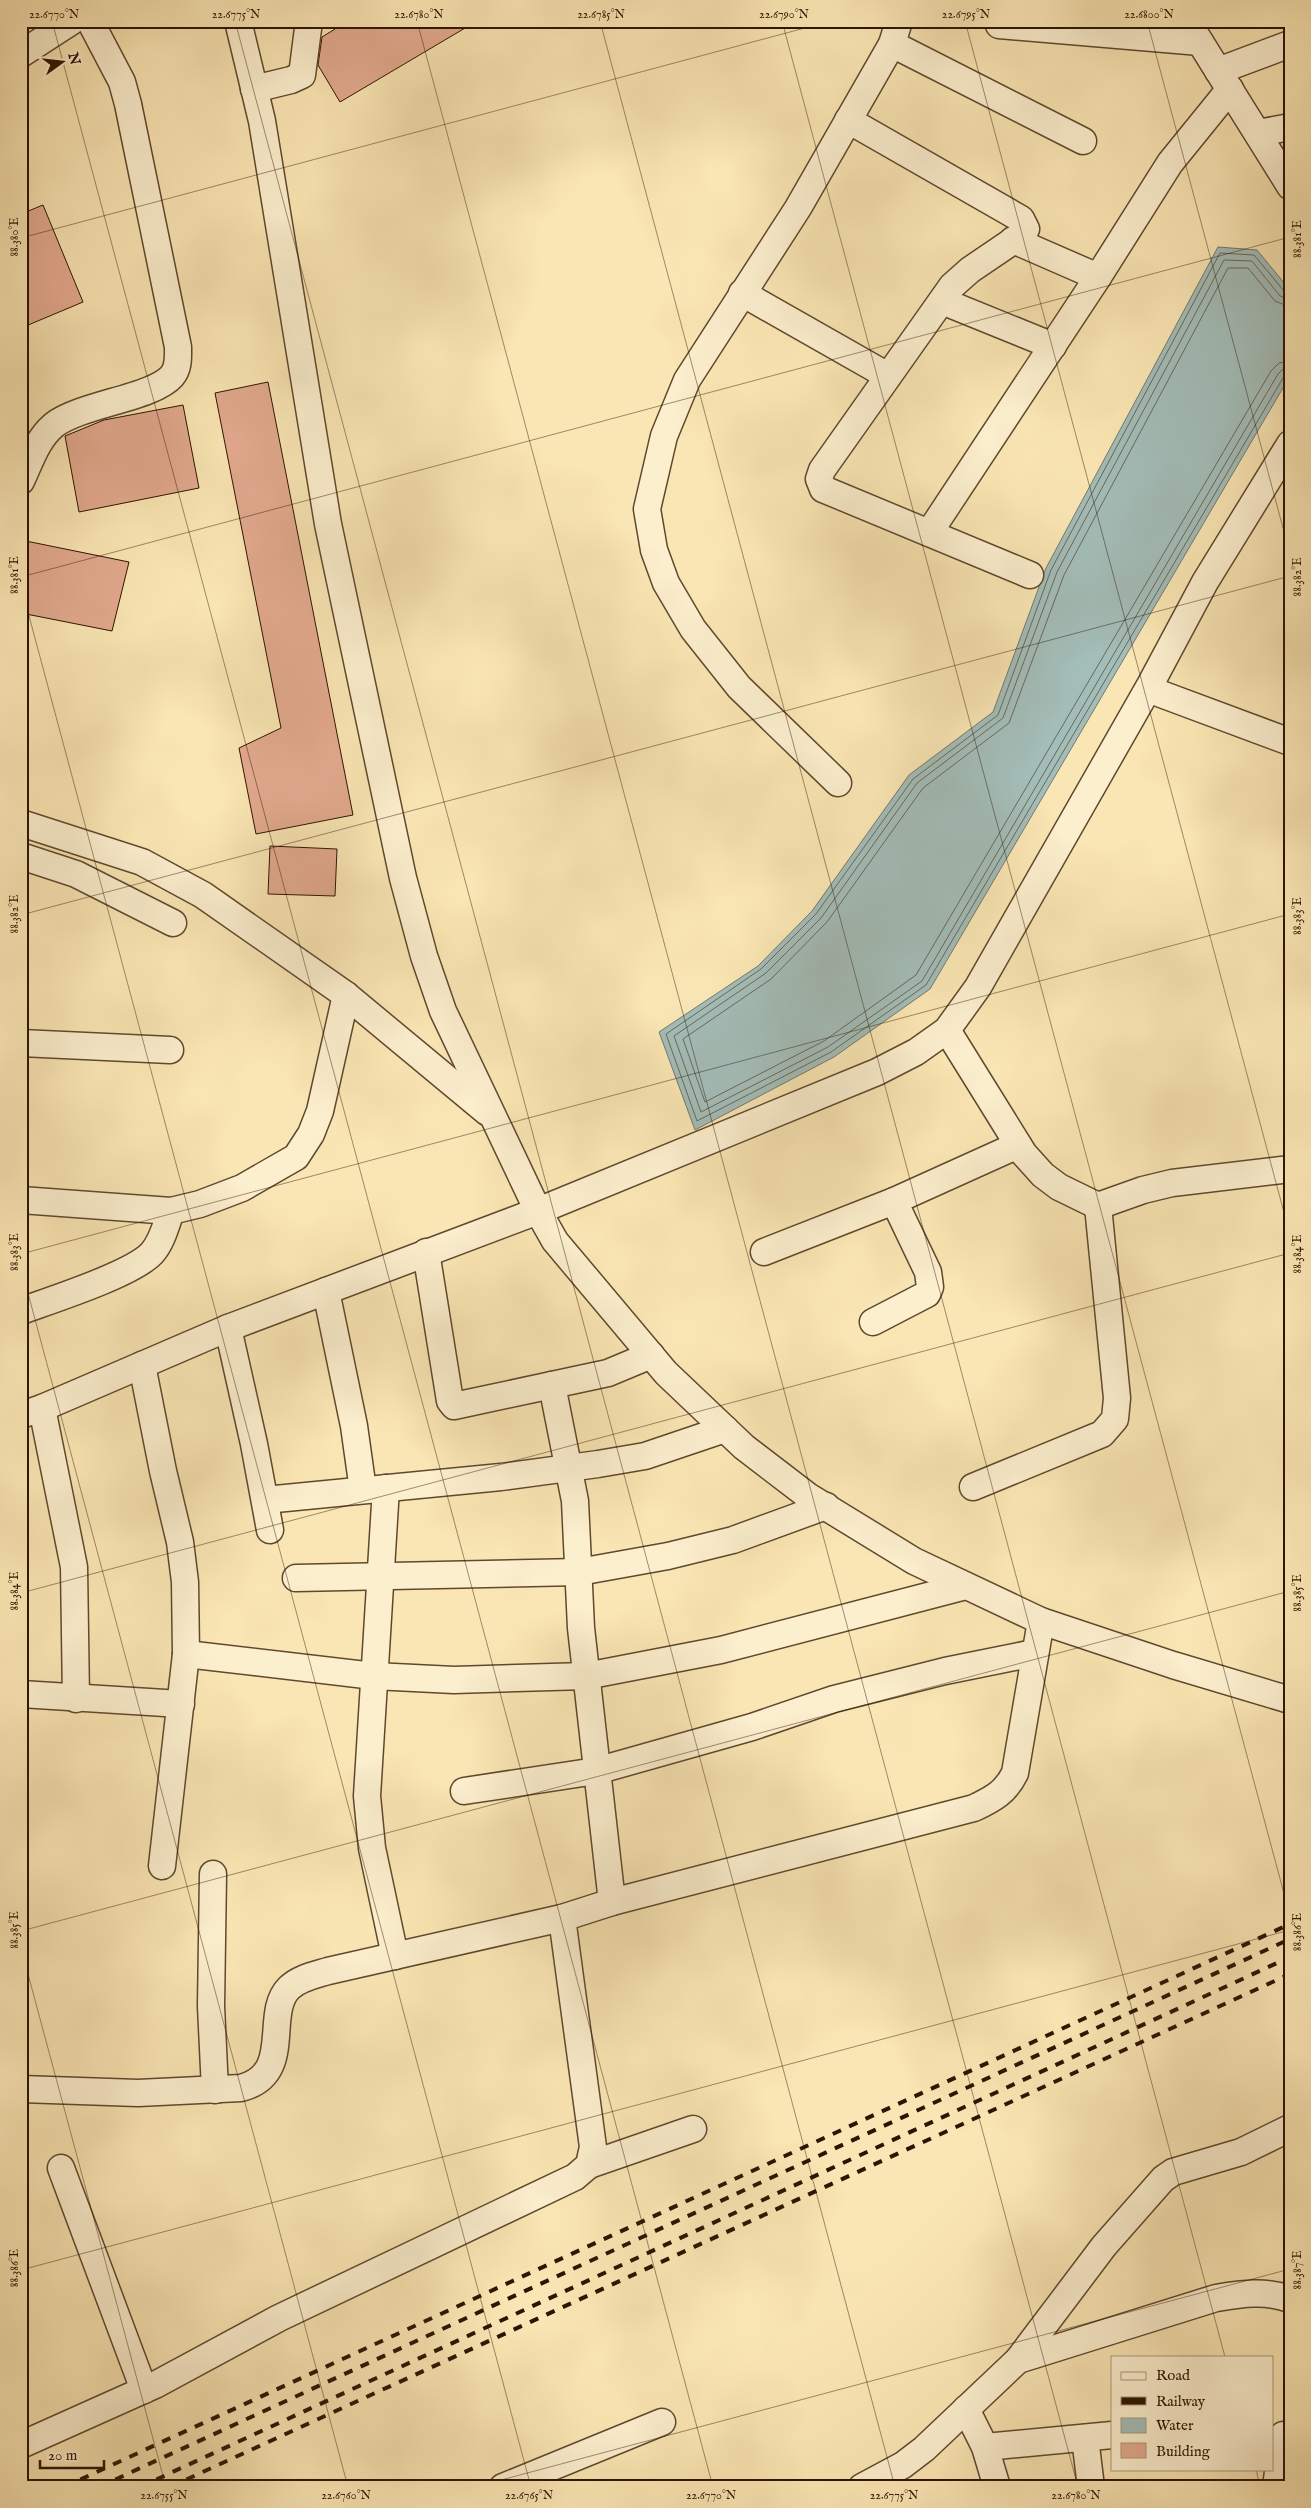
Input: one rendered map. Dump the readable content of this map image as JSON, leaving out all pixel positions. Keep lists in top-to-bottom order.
{
  "legend": [
    "Road",
    "Railway",
    "Water",
    "Building"
  ],
  "scale_bar": "20 m",
  "north": "right",
  "coordinates": [
    "22.6770°N",
    "22.6775°N",
    "22.6780°N",
    "22.6785°N",
    "22.6790°N",
    "22.6795°N",
    "22.6800°N",
    "88.380°E",
    "88.381°E",
    "88.382°E",
    "88.383°E",
    "88.384°E",
    "88.385°E",
    "88.386°E",
    "88.387°E",
    "22.6755°N",
    "22.6760°N",
    "22.6765°N"
  ]
}
